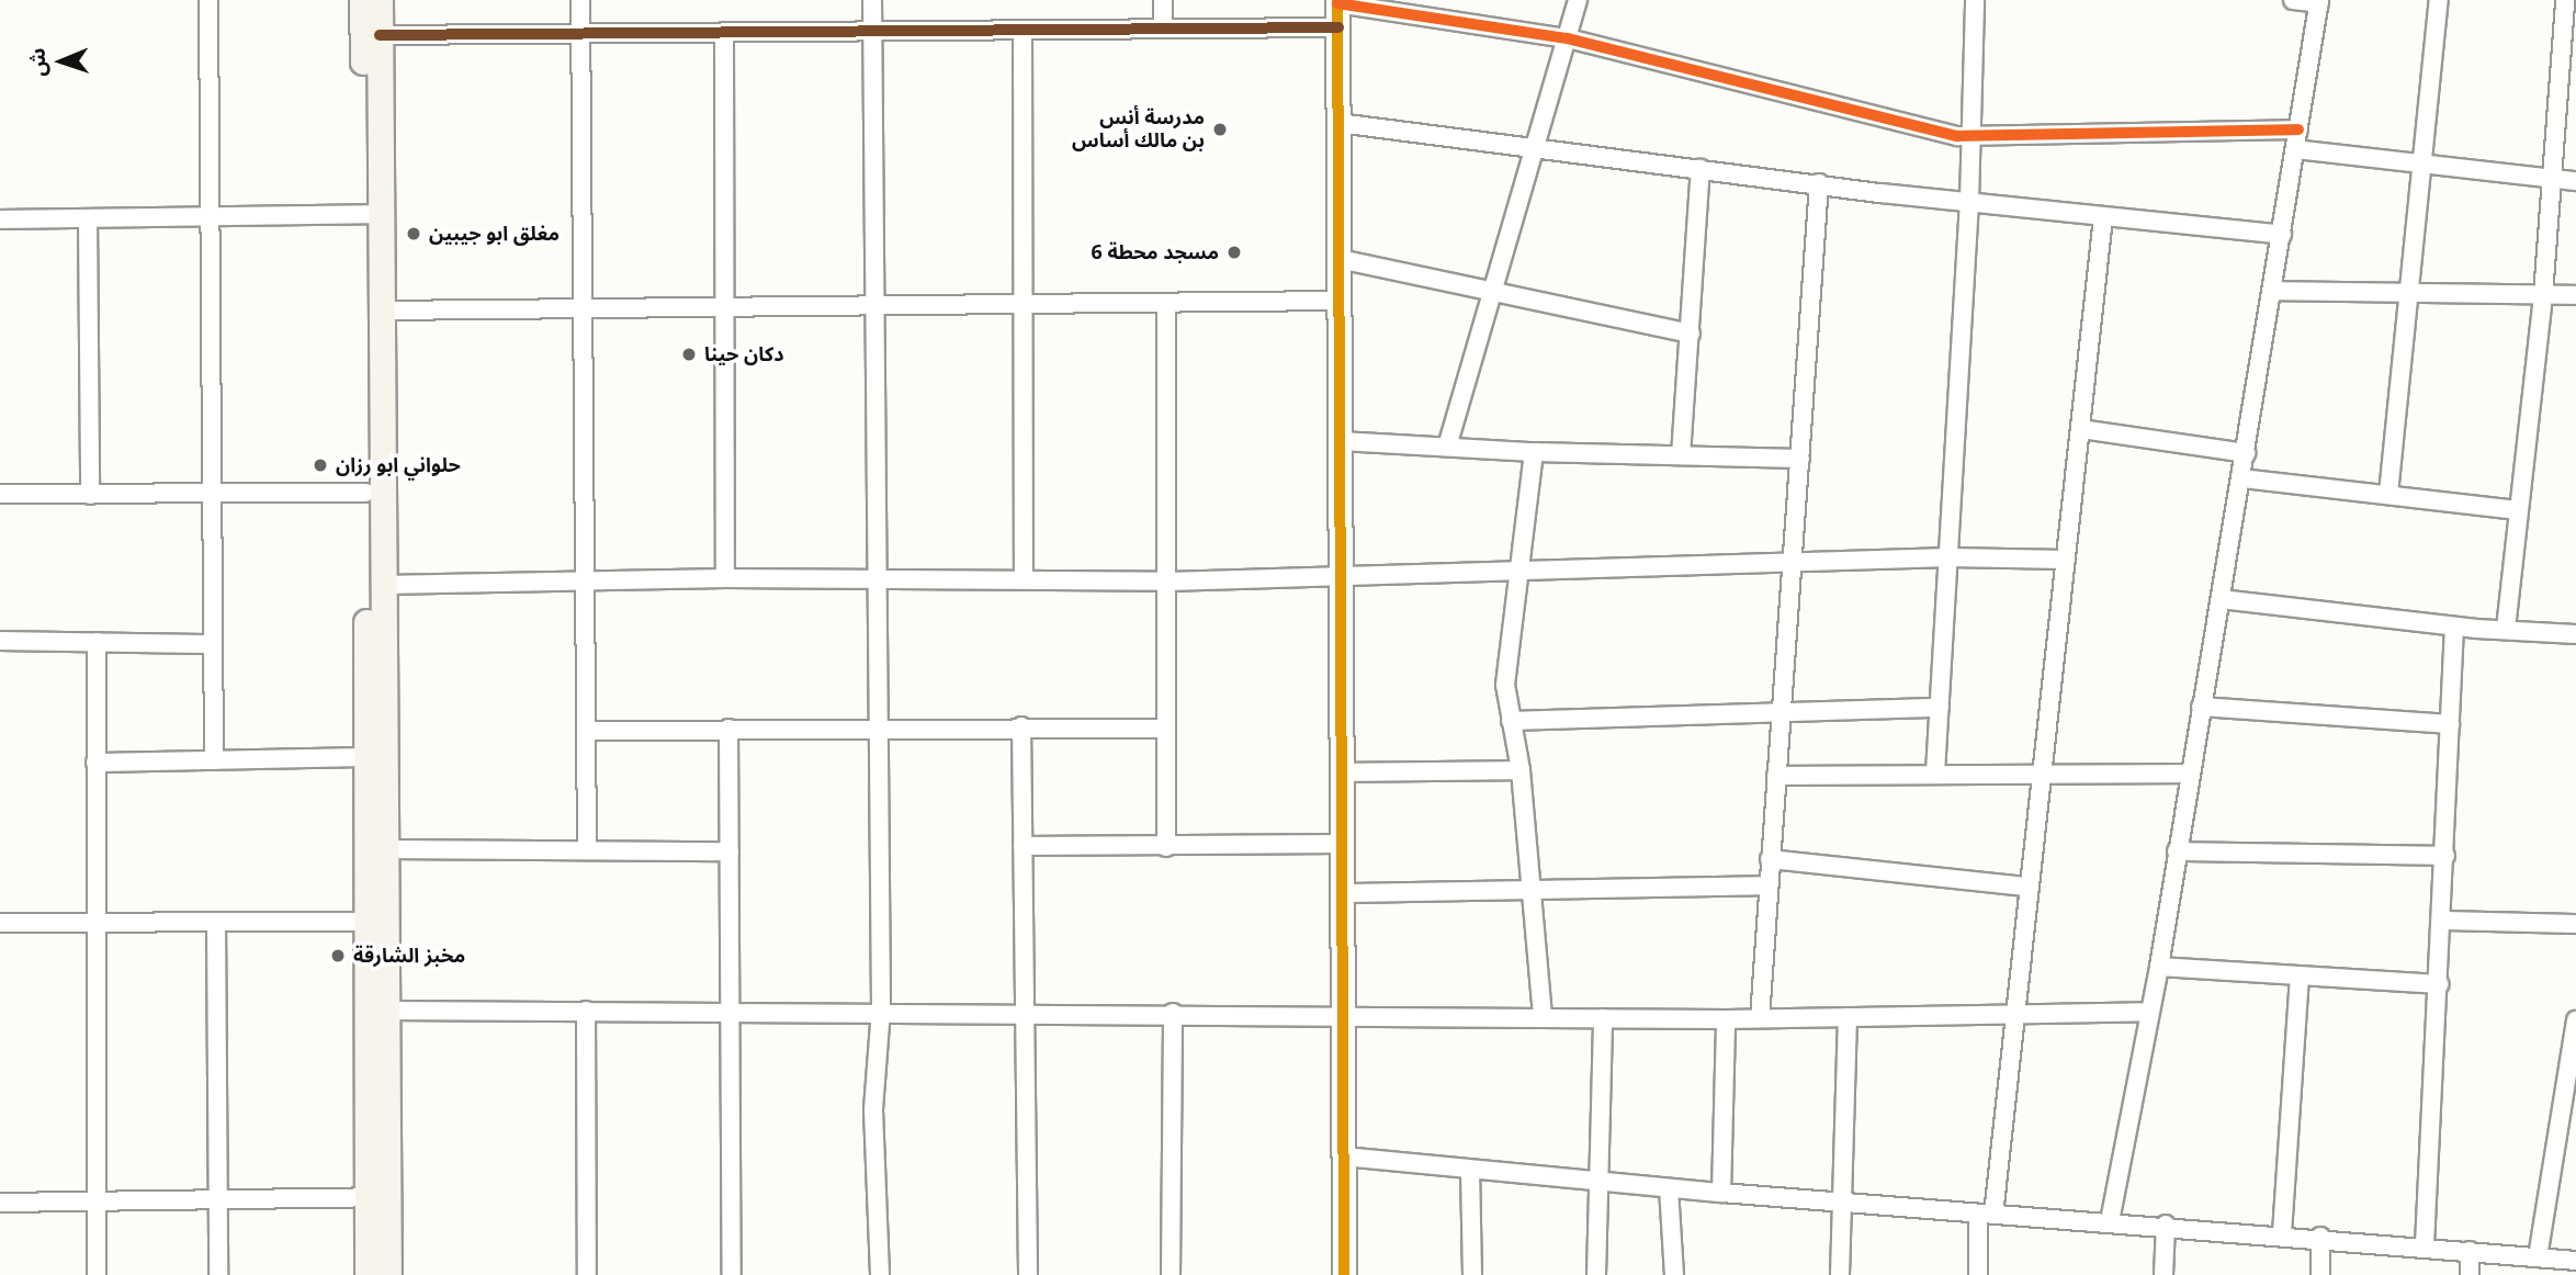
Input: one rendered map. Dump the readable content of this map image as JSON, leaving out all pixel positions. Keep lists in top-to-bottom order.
{
  "places": [
    "مدرسة أنس بن مالك أساس",
    "مغلق ابو جيبين",
    "مسجد محطة 6",
    "دكان حينا",
    "حلواني ابو رزان",
    "مخبز الشارقة"
  ],
  "north": "left"
}
